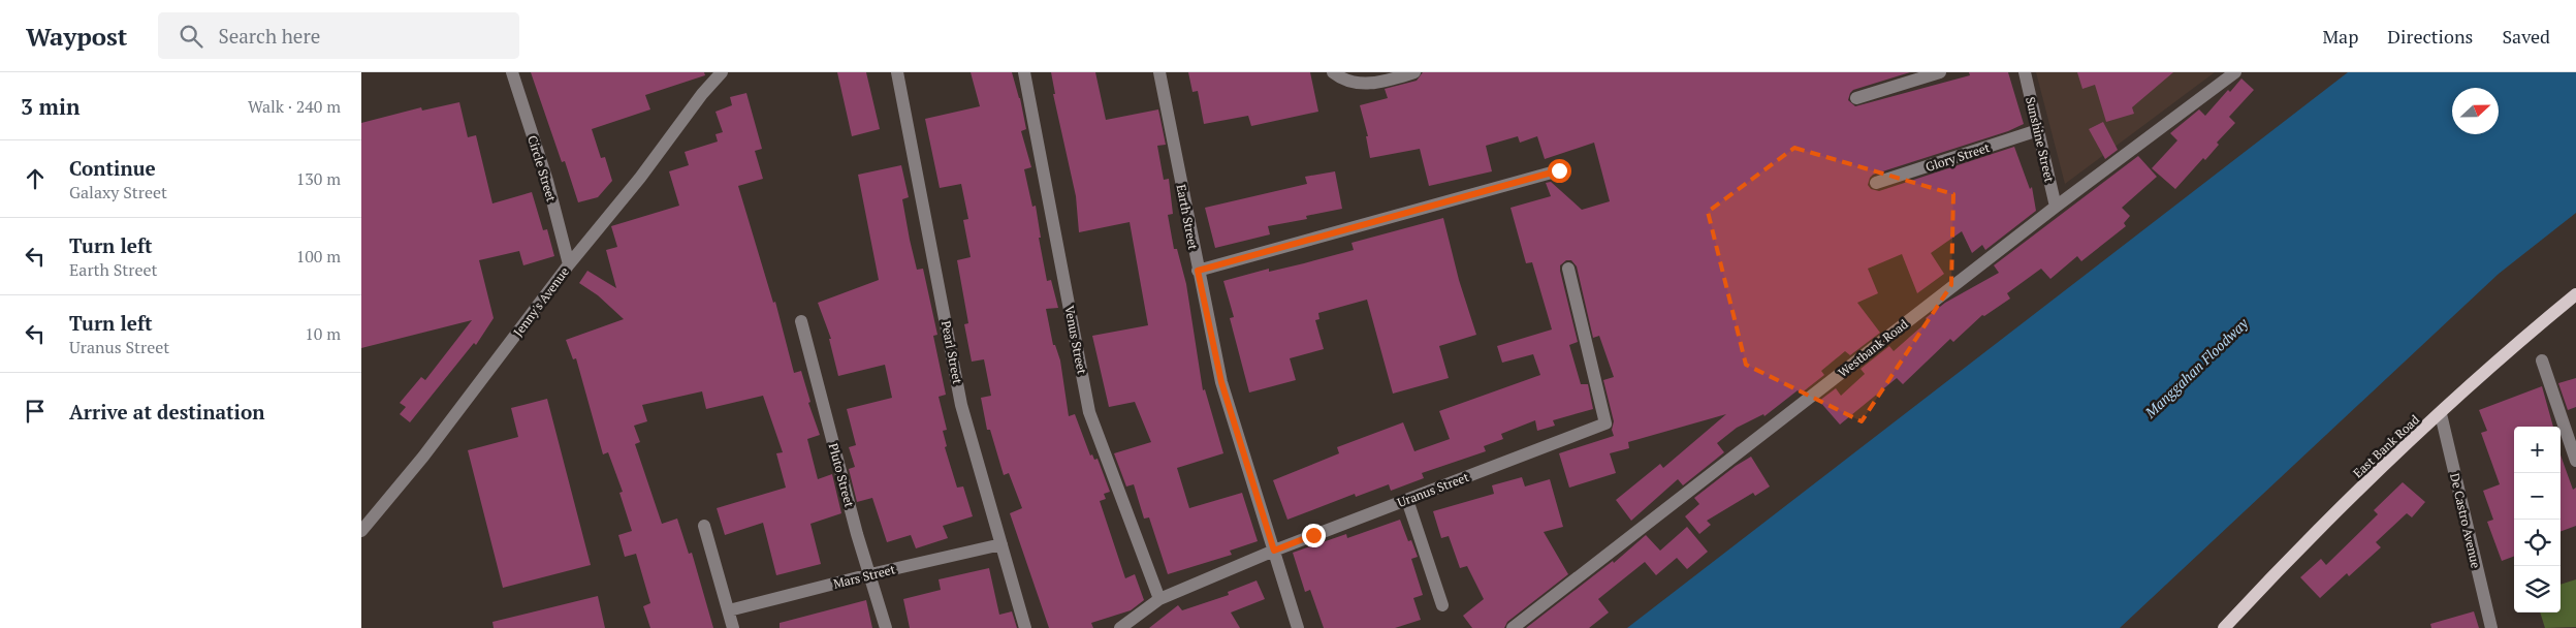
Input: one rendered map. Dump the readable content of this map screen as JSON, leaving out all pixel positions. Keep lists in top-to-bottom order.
{
  "streets": {
    "main road": ["East Bank Road"],
    "street": [
      "Sunshine Street",
      "Glory Street",
      "Circle Street",
      "Earth Street",
      "Jenny's Avenue",
      "Venus Street",
      "Westbank Road",
      "Pearl Street",
      "Pluto Street",
      "Uranus Street",
      "De Castro Avenue",
      "Mars Street"
    ]
  },
  "crossings": [
    ["Sunshine Street", "Glory Street"],
    ["Sunshine Street", "Westbank Road"],
    ["Circle Street", "Jenny's Avenue"],
    ["Earth Street", "Uranus Street"],
    ["Venus Street", "Uranus Street"],
    ["Pearl Street", "Mars Street"],
    ["East Bank Road", "De Castro Avenue"],
    ["Pluto Street", "Mars Street"]
  ],
  "water": ["Manggahan Floodway"],
  "north": "right",
  "page": {
    "header": "Waypost",
    "search": "Search here",
    "nav": ["Map", "Directions", "Saved"],
    "heading": ["3 min", "Walk · 240 m"],
    "list": [
      ["Continue", "Galaxy Street", "130 m"],
      ["Turn left", "Earth Street", "100 m"],
      ["Turn left", "Uranus Street", "10 m"],
      "Arrive at destination"
    ],
    "map_buttons": ["+", "−"]
  }
}
